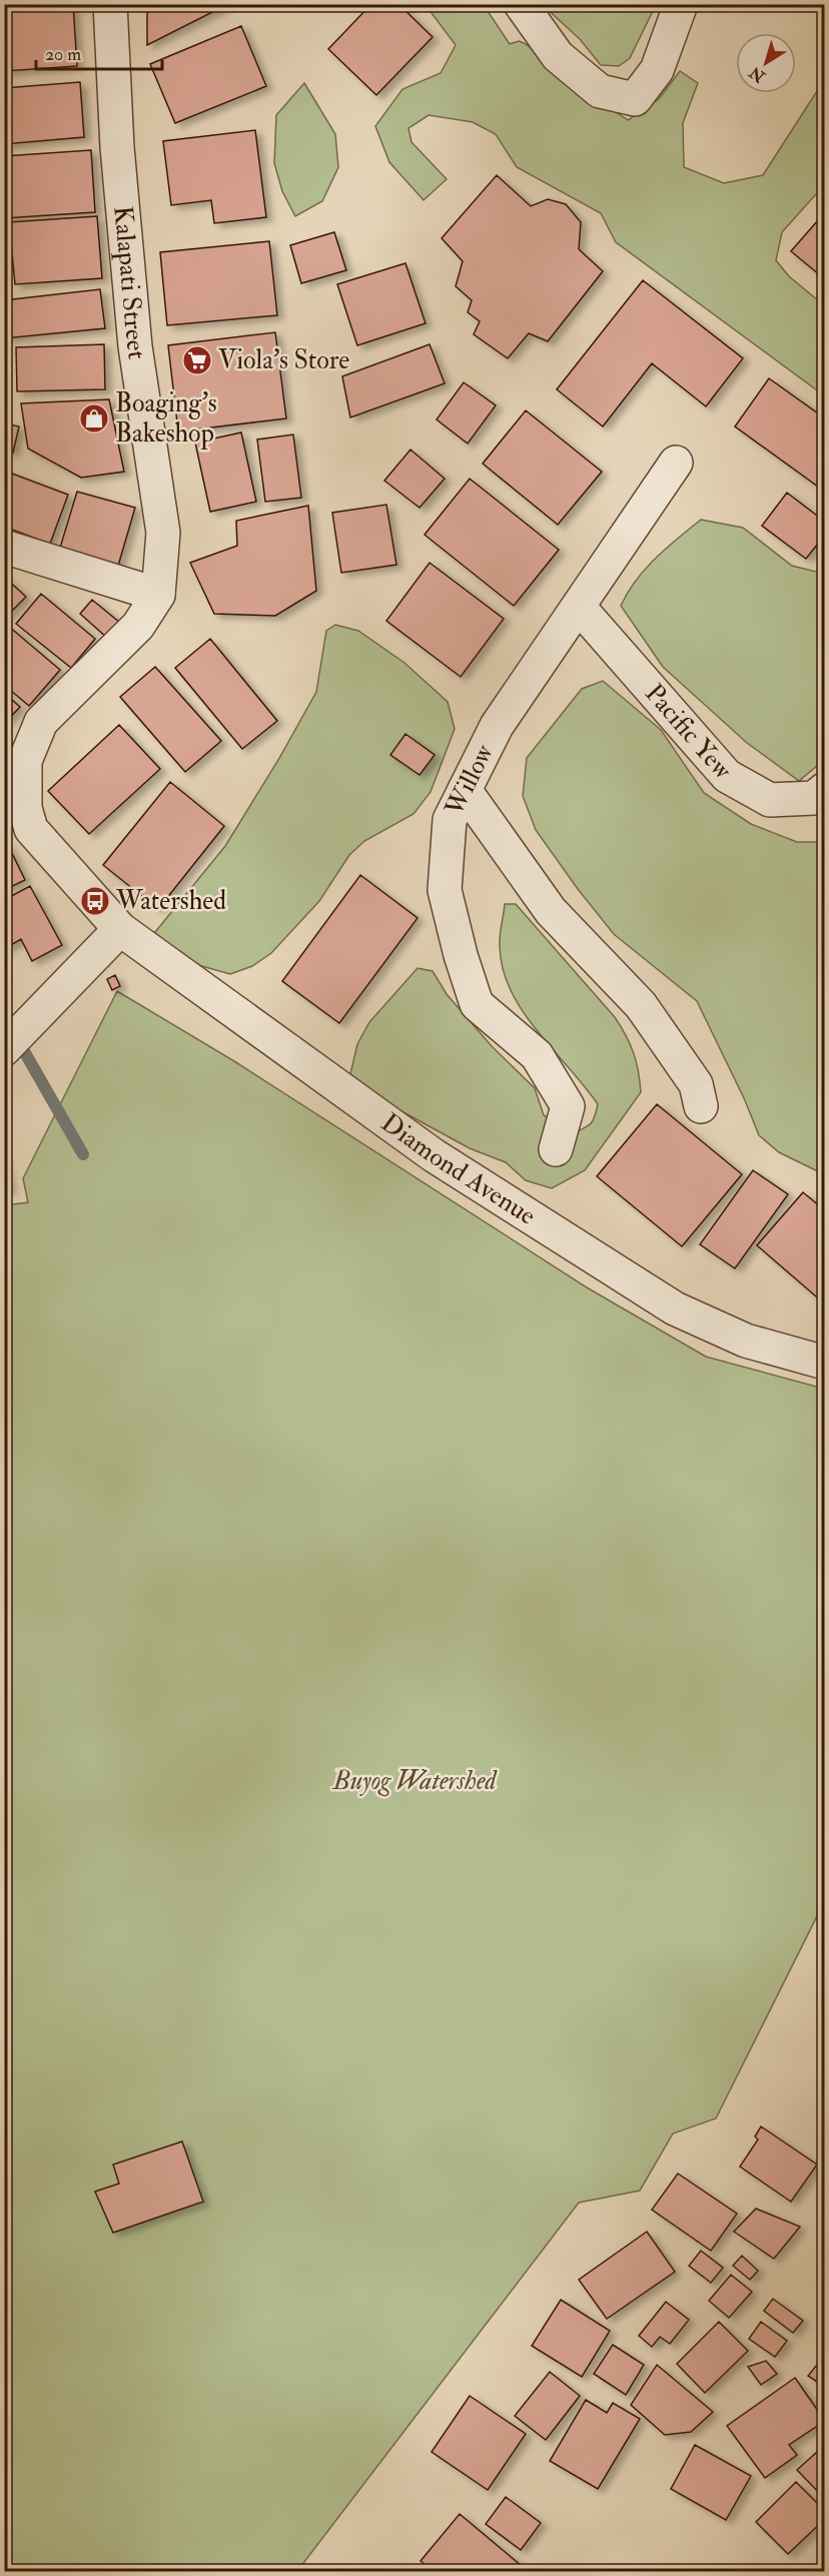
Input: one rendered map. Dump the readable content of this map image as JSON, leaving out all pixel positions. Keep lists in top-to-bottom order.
{
  "streets": {
    "street": [
      "Kalapati Street",
      "Pacific Yew",
      "Willow",
      "Diamond Avenue"
    ]
  },
  "crossings": [
    ["Kalapati Street", "Diamond Avenue"],
    ["Pacific Yew", "Willow"]
  ],
  "parks": ["Buyog Watershed"],
  "places": {
    "supermarket": ["Viola's Store"],
    "shop": ["Boaging's Bakeshop"],
    "bus stop": ["Watershed"]
  },
  "scale_bar": "20 m",
  "north": "bottom left"
}
